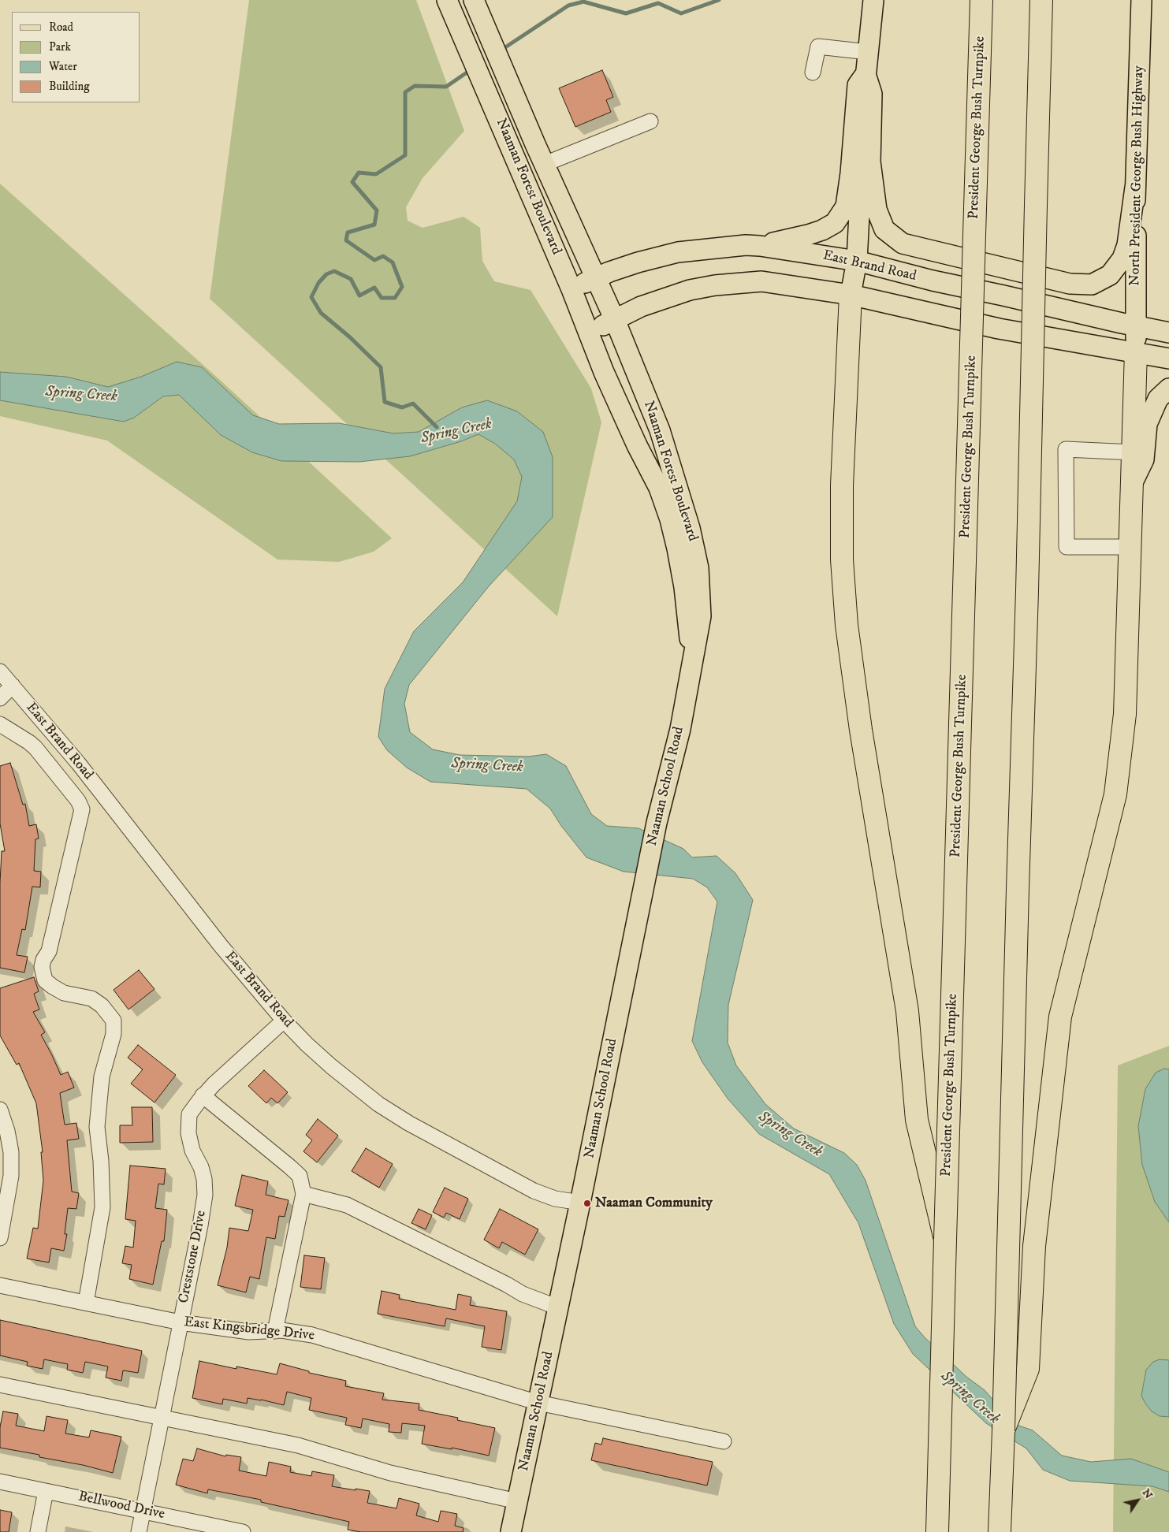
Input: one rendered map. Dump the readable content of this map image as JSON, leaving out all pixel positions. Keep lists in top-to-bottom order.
{
  "streets": {
    "highway": ["President George Bush Turnpike"],
    "main road": [
      "North President George Bush Highway",
      "Naaman Forest Boulevard",
      "East Brand Road",
      "Naaman School Road"
    ],
    "street": ["Creststone Drive", "East Kingsbridge Drive", "Bellwood Drive"]
  },
  "crossings": [
    ["North President George Bush Highway", "East Brand Road"],
    ["Naaman Forest Boulevard", "East Brand Road"],
    ["Naaman Forest Boulevard", "Naaman School Road"],
    ["East Brand Road", "Naaman School Road"],
    ["East Brand Road", "Creststone Drive"],
    ["Naaman School Road", "East Kingsbridge Drive"],
    ["Creststone Drive", "East Kingsbridge Drive"],
    ["Creststone Drive", "Bellwood Drive"]
  ],
  "water": ["Spring Creek"],
  "places": ["Naaman Community"],
  "legend": [
    "Road",
    "Park",
    "Water",
    "Building"
  ],
  "north": "top right"
}
